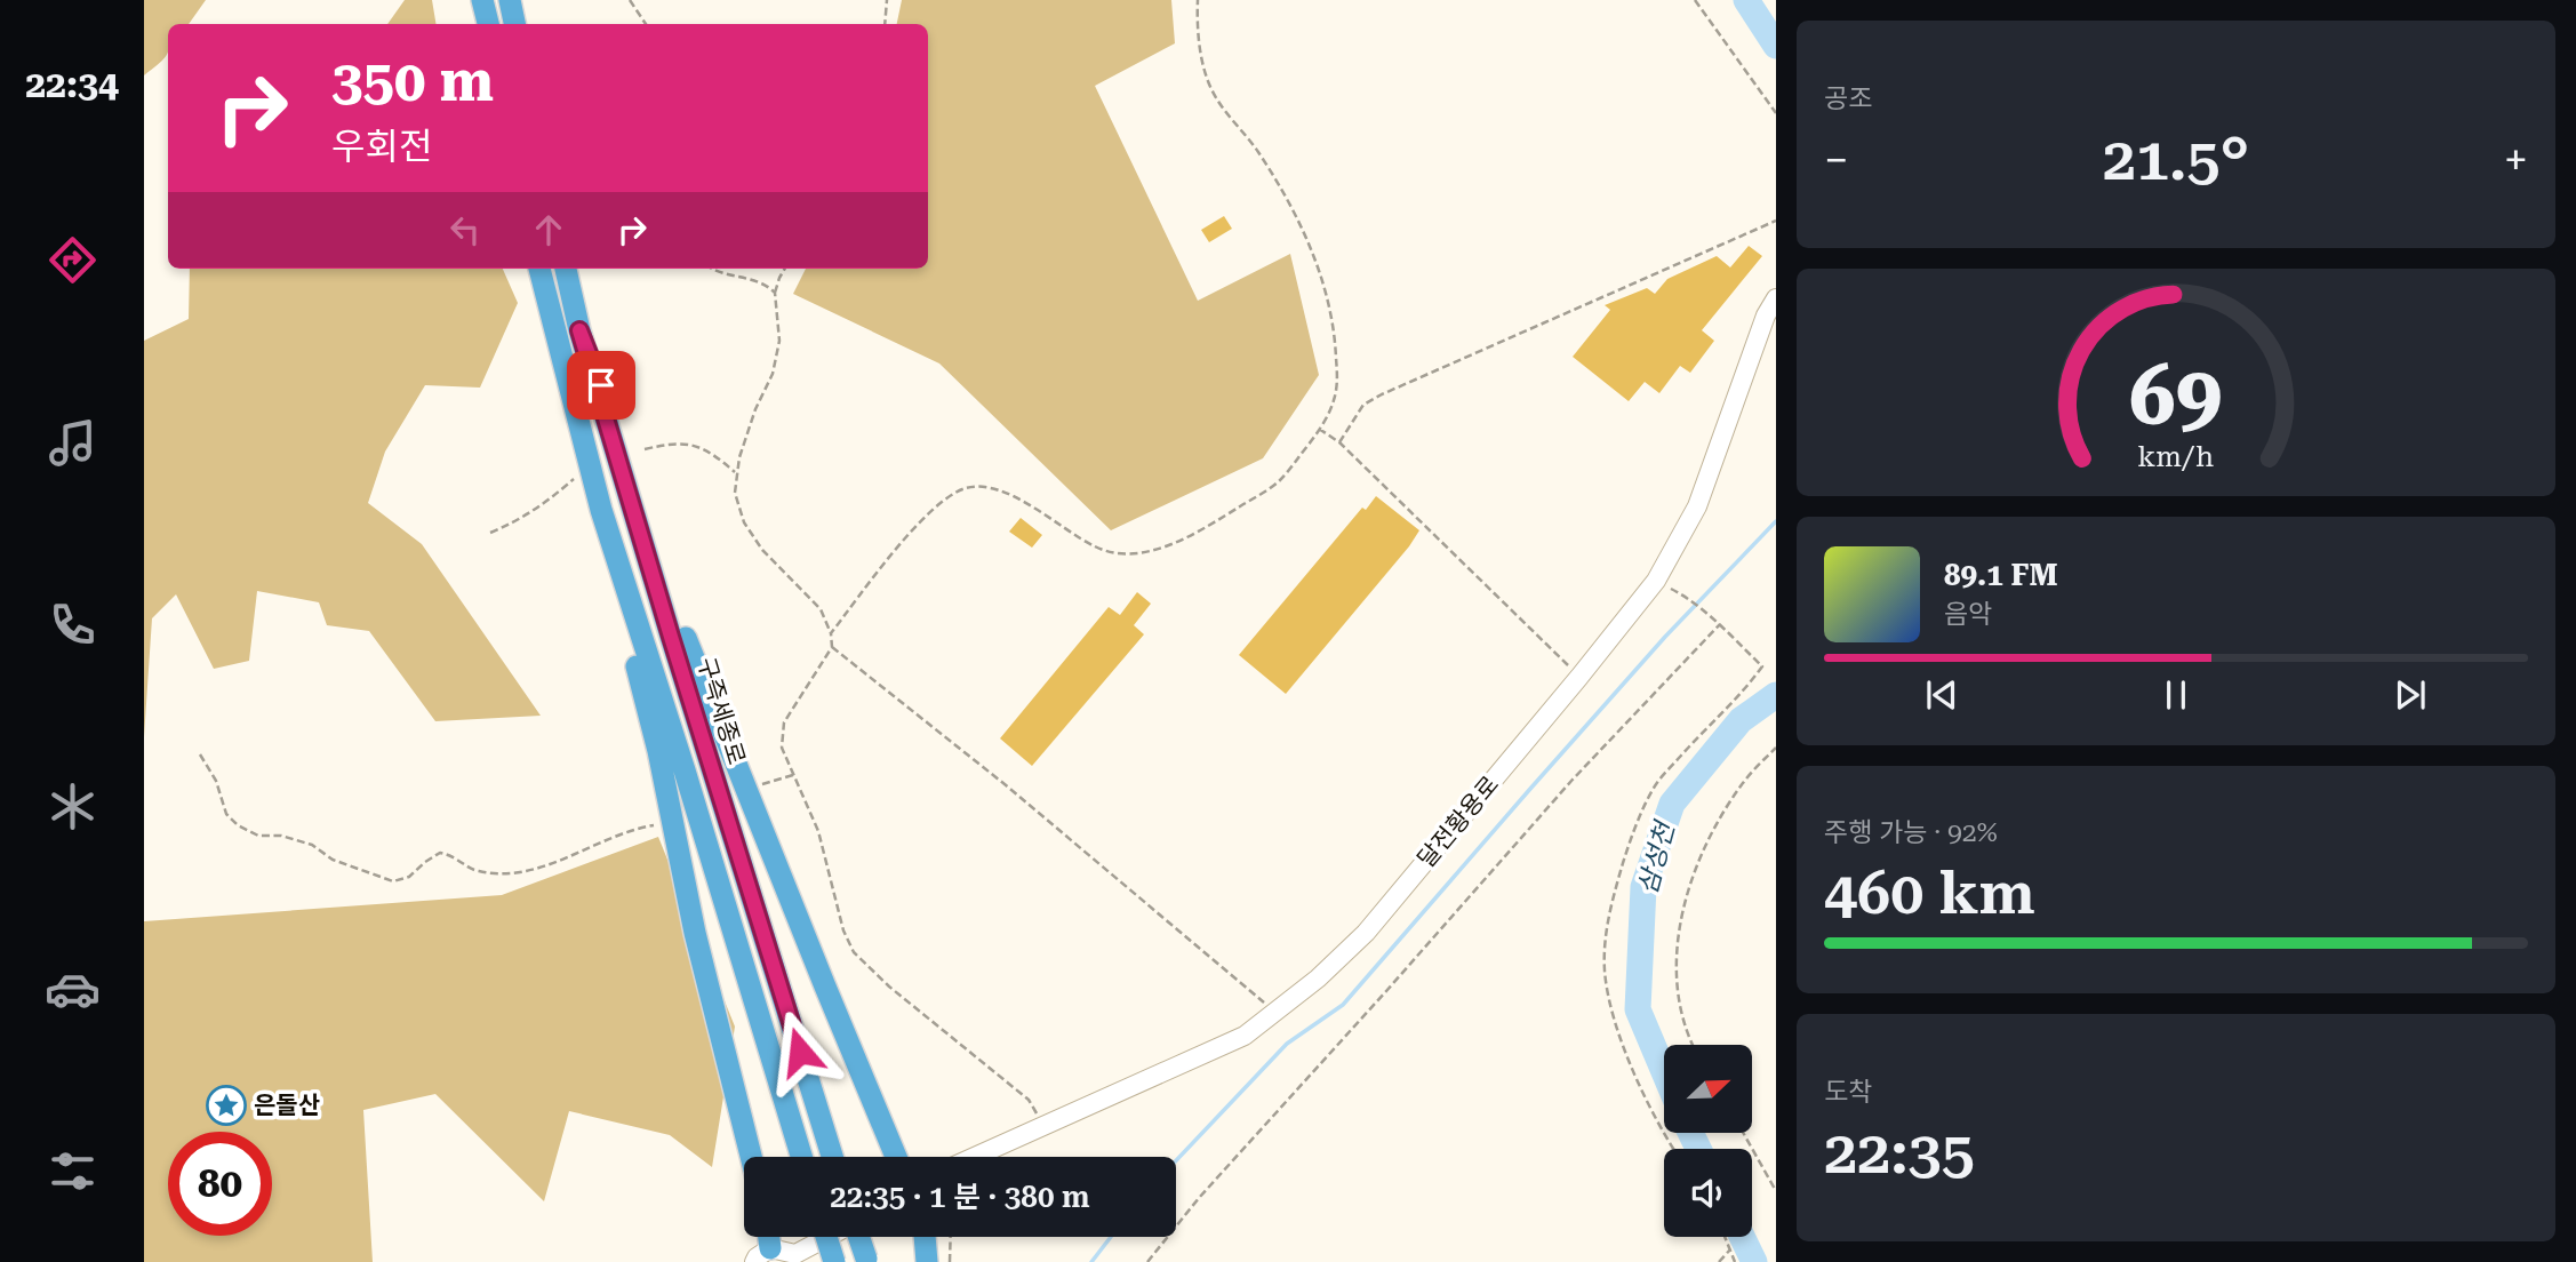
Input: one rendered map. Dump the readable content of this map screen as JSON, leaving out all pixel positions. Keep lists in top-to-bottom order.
{
  "streets": {
    "highway": ["구즉세종로"],
    "main road": ["달전황용로"]
  },
  "water": ["삼성천"],
  "places": {
    "place": ["은돌산"]
  },
  "north": "top right",
  "page": {
    "tabs": "22:34",
    "tile": [
      "공조",
      ["주행 가능 · 92%", "460 km"],
      ["도착", "22:35"]
    ],
    "turn": ["350 m", "우회전"],
    "heat": ["−", "21.5°", "+"],
    "song": ["89.1 FM", "음악"],
    "limit": "80",
    "trip": "22:35 · 1 분 · 380 m",
    "gauge": ["69", "km/h"]
  }
}
